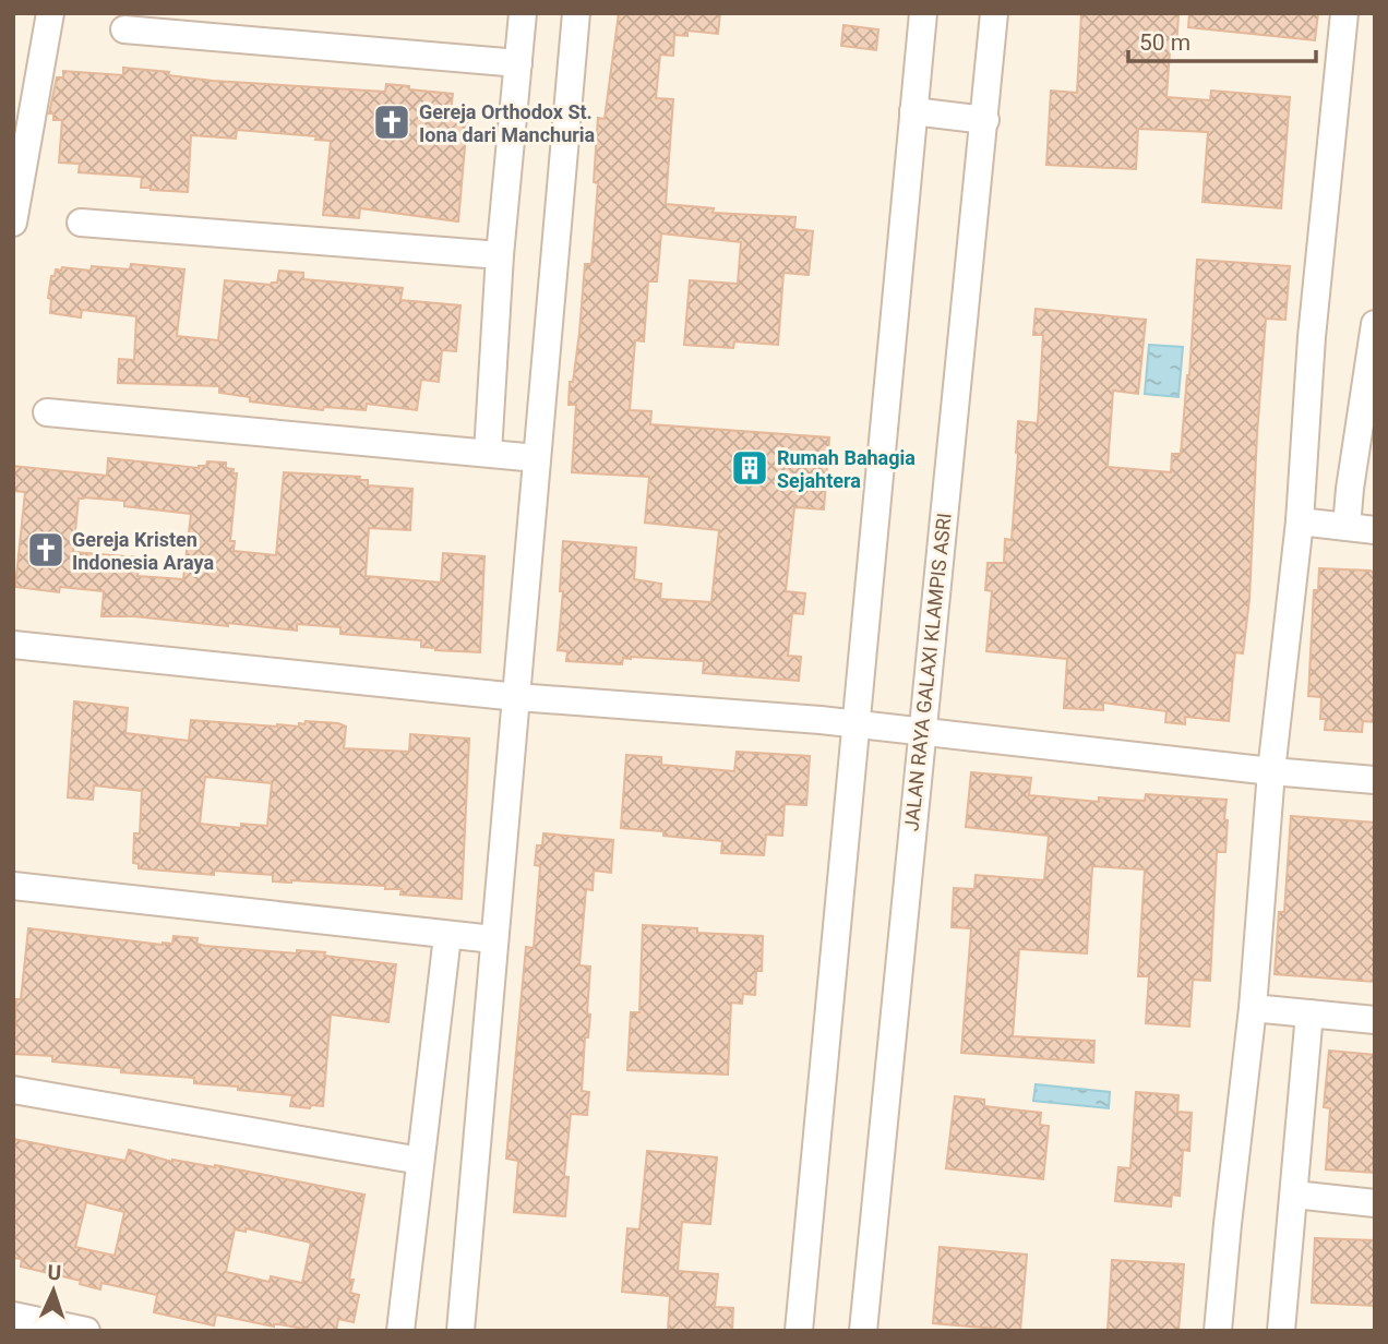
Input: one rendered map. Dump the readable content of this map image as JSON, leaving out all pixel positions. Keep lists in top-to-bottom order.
{
  "streets": {
    "street": ["JALAN RAYA GALAXI KLAMPIS ASRI"]
  },
  "places": {
    "church": ["Gereja Orthodox St. Iona dari Manchuria", "Gereja Kristen Indonesia Araya"],
    "building": ["Rumah Bahagia Sejahtera"]
  },
  "scale_bar": "50 m",
  "north": "top"
}
